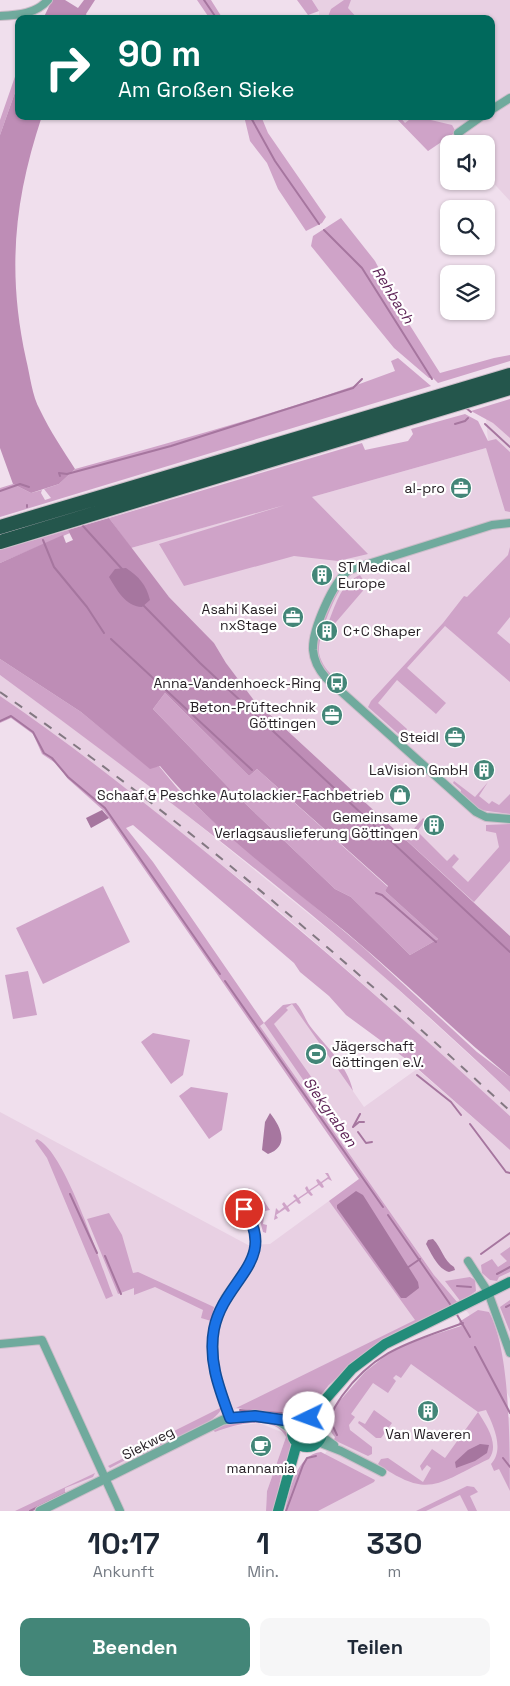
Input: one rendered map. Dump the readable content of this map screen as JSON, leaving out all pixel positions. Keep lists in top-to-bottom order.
{
  "streets": {
    "street": ["Siekweg"]
  },
  "water": ["Rehbach", "Siekgraben"],
  "places": {
    "office": [
      "al-pro",
      "Asahi Kasei nxStage",
      "Beton-Prüftechnik Göttingen",
      "Steidl"
    ],
    "building": [
      "ST Medical Europe",
      "C+C Shaper",
      "LaVision GmbH",
      "Gemeinsame Verlagsauslieferung Göttingen",
      "Van Waveren"
    ],
    "bus stop": ["Anna-Vandenhoeck-Ring"],
    "shop": ["Schaaf & Peschke Autolackier-Fachbetrieb"],
    "sports": ["Jägerschaft Göttingen e.V."],
    "cafe": ["mannamia"]
  },
  "page": {
    "turn": ["90 m", "Am Großen Sieke"],
    "eta": [
      "10:17",
      "Ankunft",
      "1",
      "Min.",
      "330",
      "m"
    ],
    "buttons": ["Beenden", "Teilen"]
  }
}
